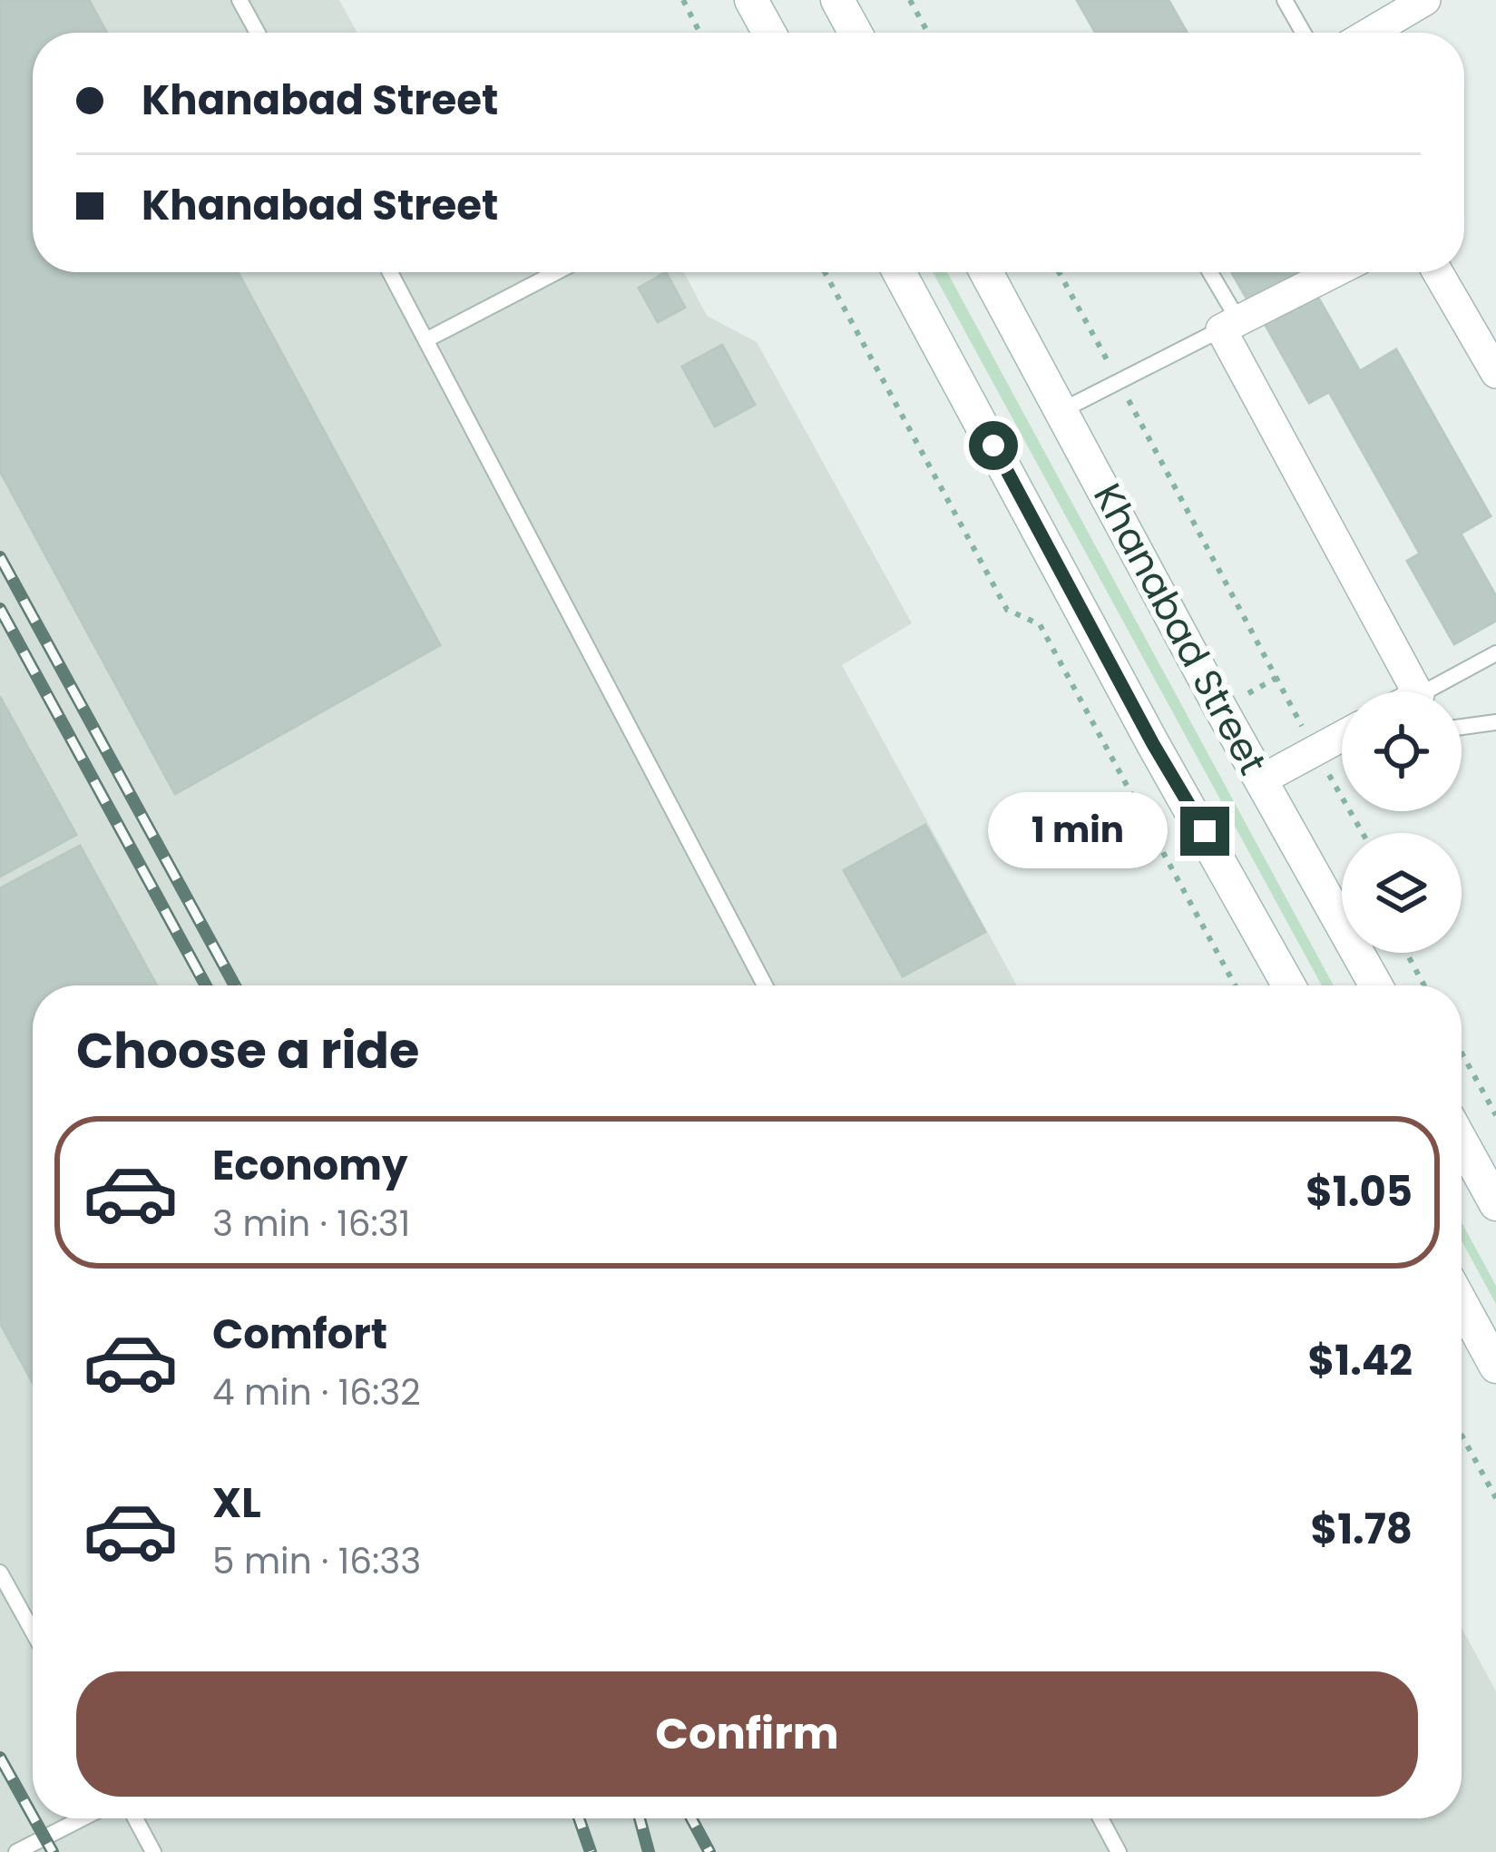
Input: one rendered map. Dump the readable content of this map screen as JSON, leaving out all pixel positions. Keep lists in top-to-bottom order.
{
  "streets": {
    "street": ["Khanabad Street"]
  },
  "page": {
    "banner": ["Khanabad Street", "Khanabad Street"],
    "bubble": "1 min",
    "heading": "Choose a ride",
    "list": [
      {
        "name": "Economy",
        "note": "3 min · 16:31",
        "value": "$1.05"
      },
      {
        "name": "Comfort",
        "note": "4 min · 16:32",
        "value": "$1.42"
      },
      {
        "name": "XL",
        "note": "5 min · 16:33",
        "value": "$1.78"
      }
    ],
    "buttons": "Confirm"
  }
}
